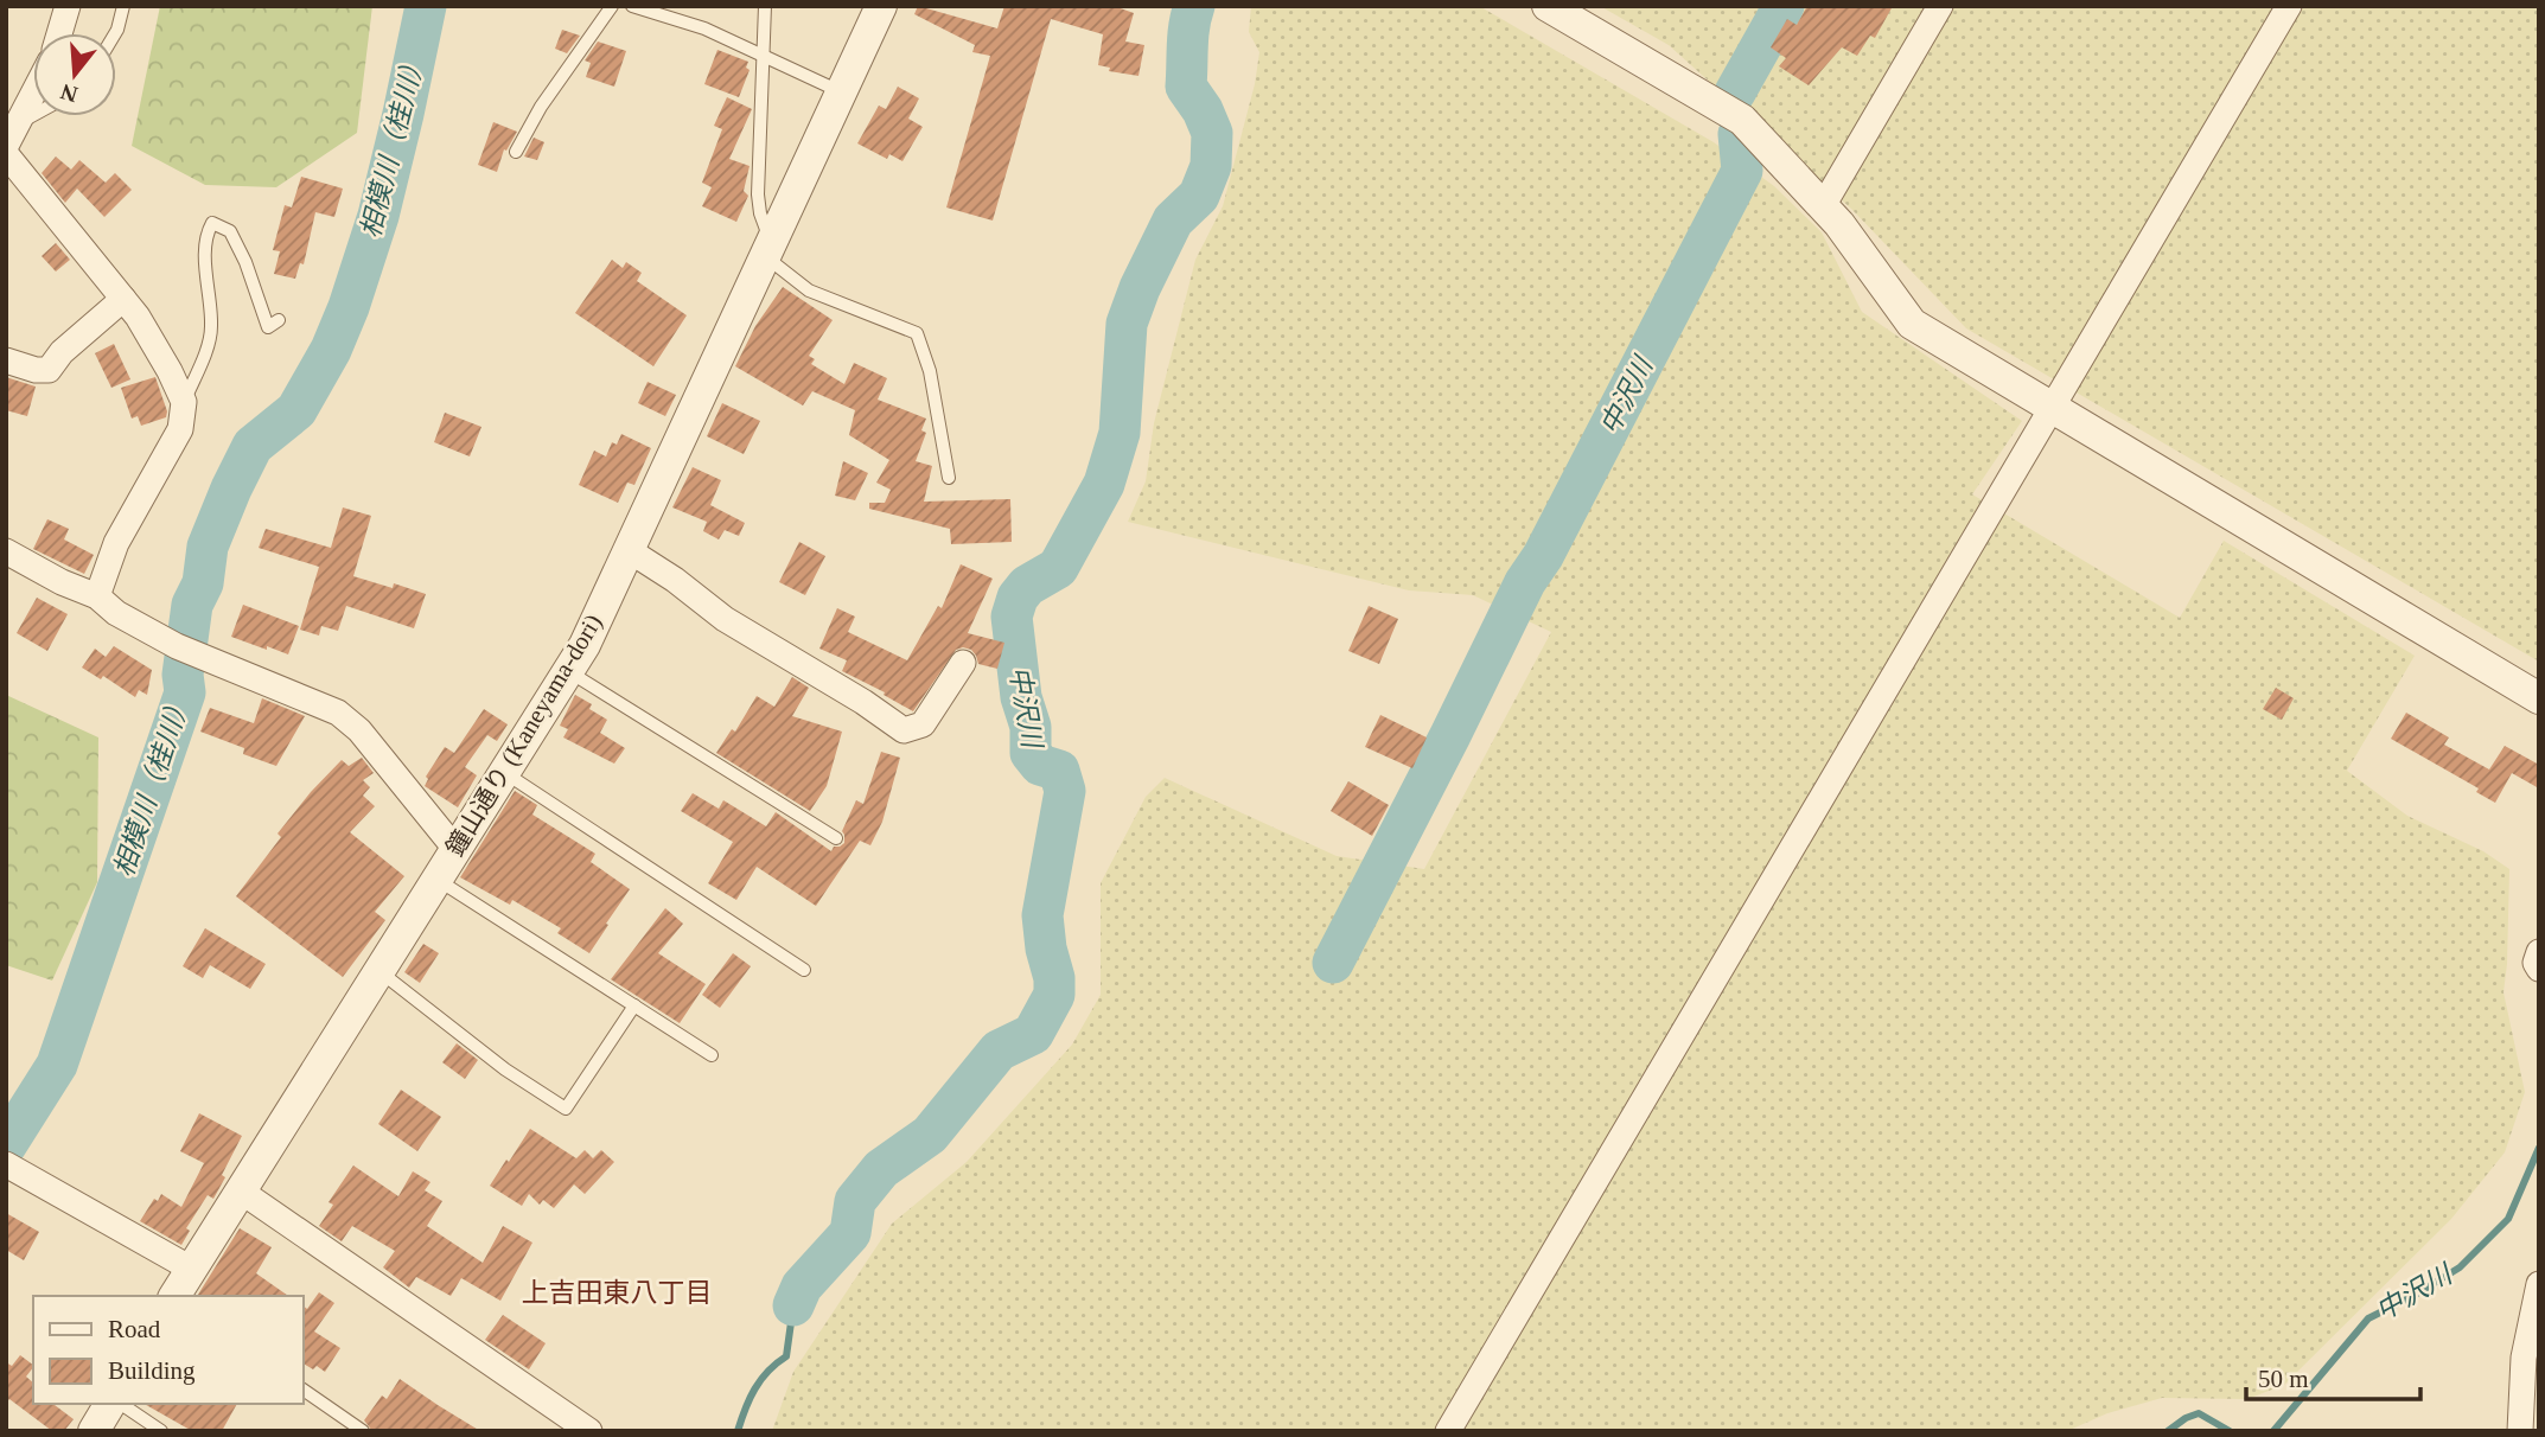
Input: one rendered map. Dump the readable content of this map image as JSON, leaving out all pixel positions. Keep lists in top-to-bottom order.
{
  "streets": {
    "street": ["鐘山通り (Kaneyama-dori)"]
  },
  "districts": ["上吉田東八丁目"],
  "water": ["相模川（桂川）", "中沢川"],
  "legend": ["Road", "Building"],
  "scale_bar": "50 m",
  "north": "bottom"
}
